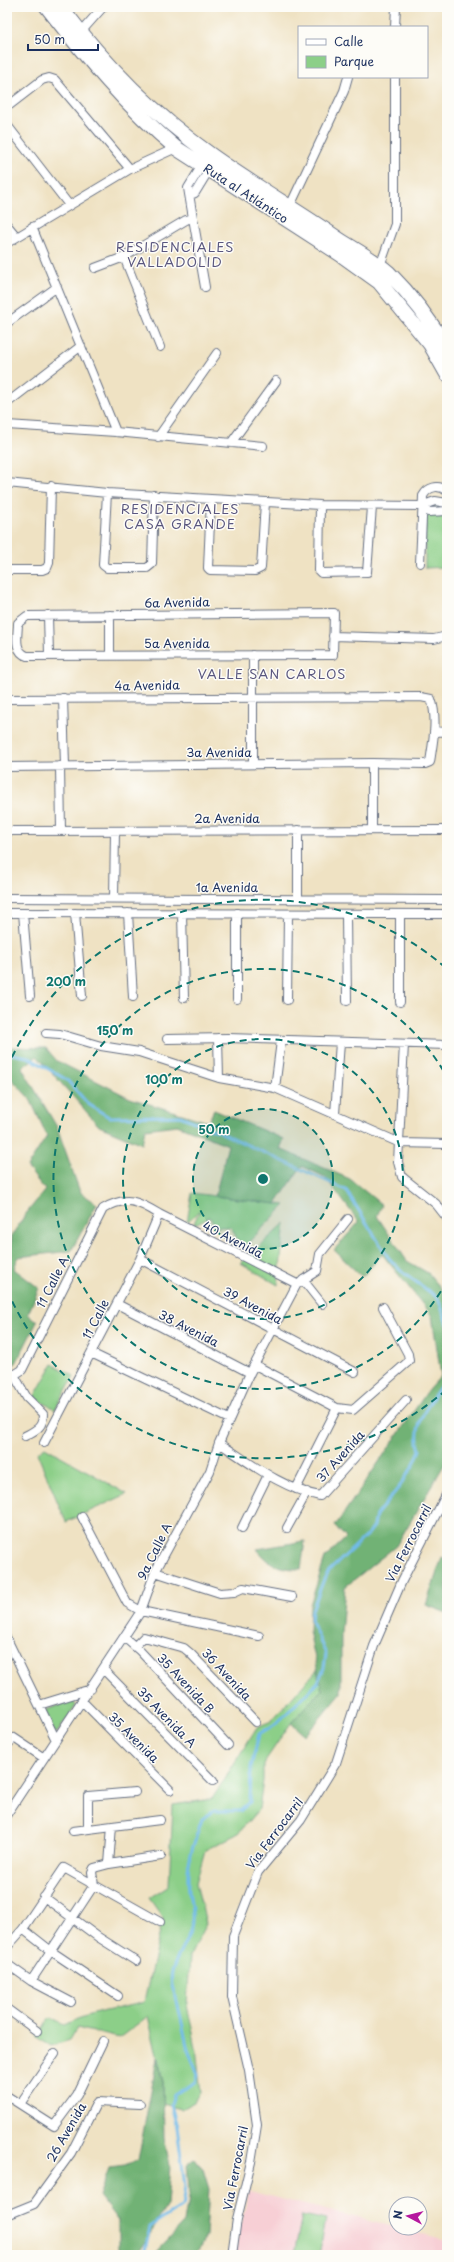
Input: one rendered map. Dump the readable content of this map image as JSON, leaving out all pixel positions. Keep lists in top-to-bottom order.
{
  "streets": {
    "highway": ["Ruta al Atlántico"],
    "street": [
      "6a Avenida",
      "5a Avenida",
      "4a Avenida",
      "3a Avenida",
      "2a Avenida",
      "1a Avenida",
      "40 Avenida",
      "11 Calle A",
      "39 Avenida",
      "11 Calle",
      "38 Avenida",
      "37 Avenida",
      "Via Ferrocarril",
      "9a Calle A",
      "36 Avenida",
      "35 Avenida B",
      "35 Avenida A",
      "35 Avenida",
      "26 Avenida"
    ]
  },
  "crossings": [
    ["6a Avenida", "5a Avenida"],
    ["4a Avenida", "3a Avenida"],
    ["40 Avenida", "11 Calle A"],
    ["40 Avenida", "11 Calle"],
    ["40 Avenida", "9a Calle A"],
    ["11 Calle A", "11 Calle"],
    ["39 Avenida", "11 Calle"],
    ["39 Avenida", "9a Calle A"],
    ["11 Calle", "38 Avenida"],
    ["38 Avenida", "9a Calle A"],
    ["37 Avenida", "9a Calle A"],
    ["9a Calle A", "35 Avenida B"],
    ["9a Calle A", "35 Avenida A"],
    ["9a Calle A", "35 Avenida"],
    ["36 Avenida", "35 Avenida B"]
  ],
  "districts": ["RESIDENCIALES VALLADOLID", "RESIDENCIALES CASA GRANDE", "VALLE SAN CARLOS"],
  "legend": ["Calle", "Parque"],
  "scale_bar": "50 m",
  "north": "left",
  "rings": [
    "200 m",
    "150 m",
    "100 m",
    "50 m"
  ]
}
